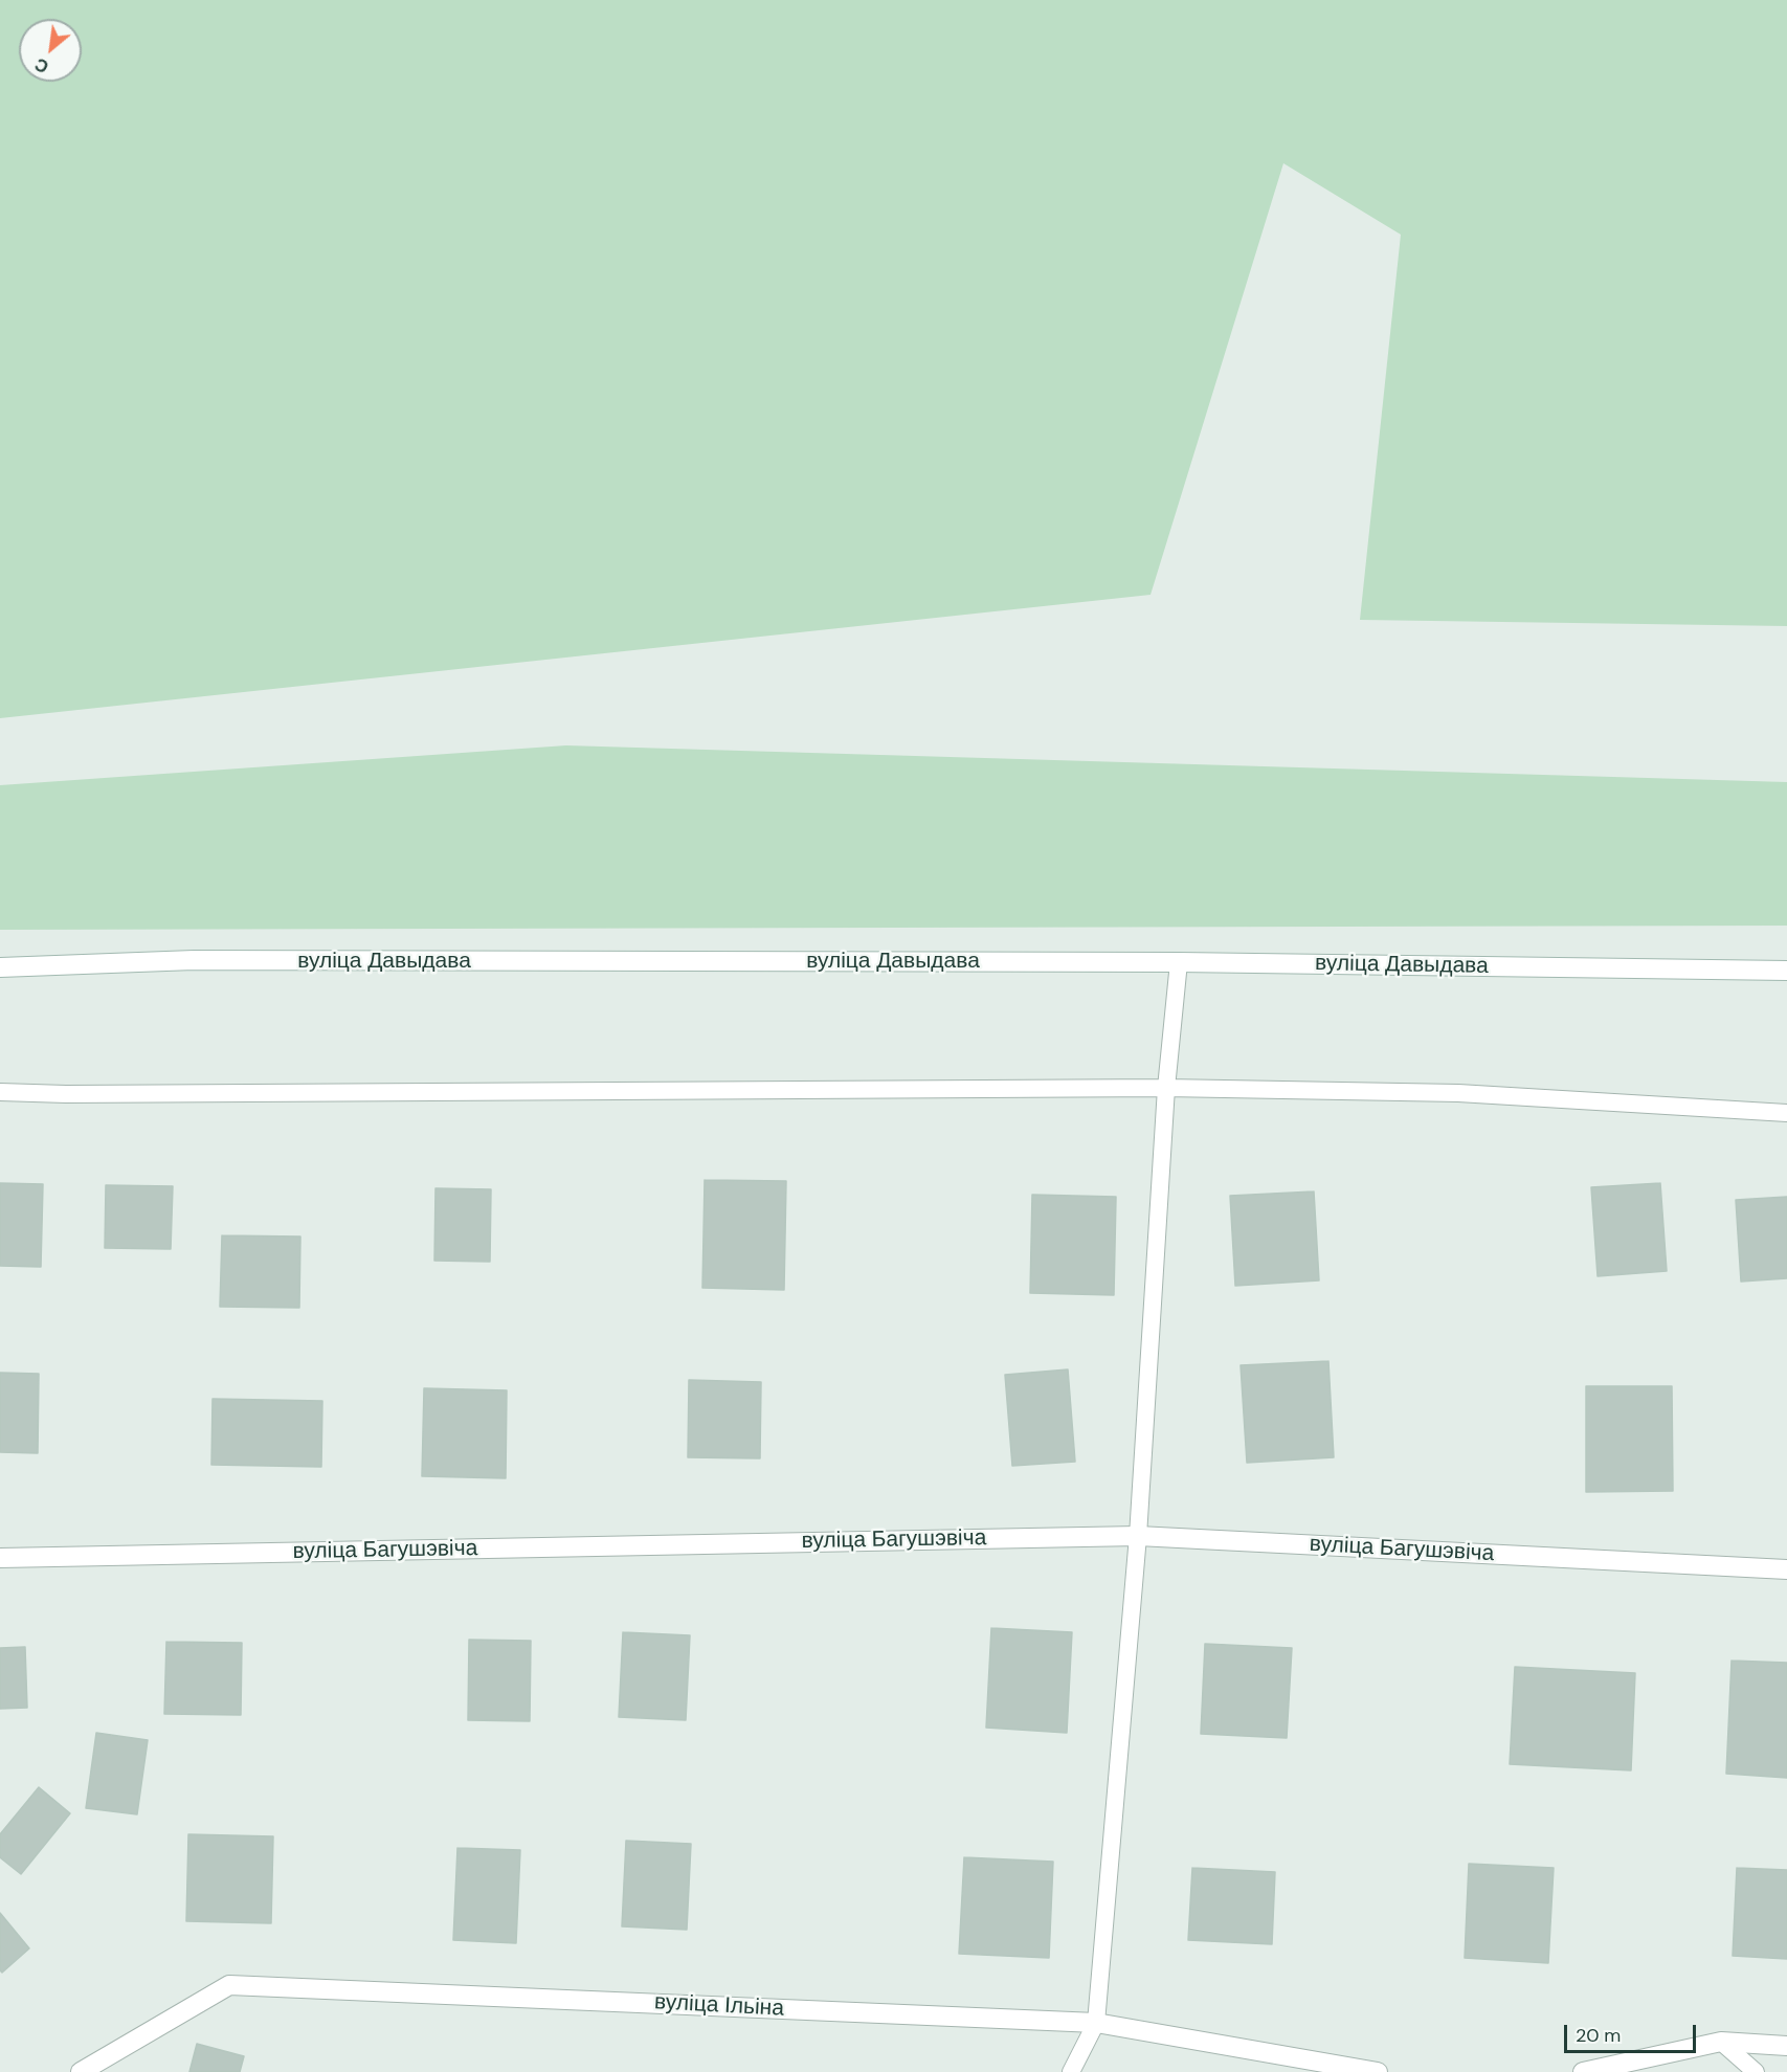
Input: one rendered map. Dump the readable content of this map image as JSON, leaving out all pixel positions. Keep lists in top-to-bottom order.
{
  "streets": {
    "street": ["вуліца Давыдава", "вуліца Багушэвіча", "вуліца Ільіна"]
  },
  "scale_bar": "20 m",
  "north": "bottom left"
}
